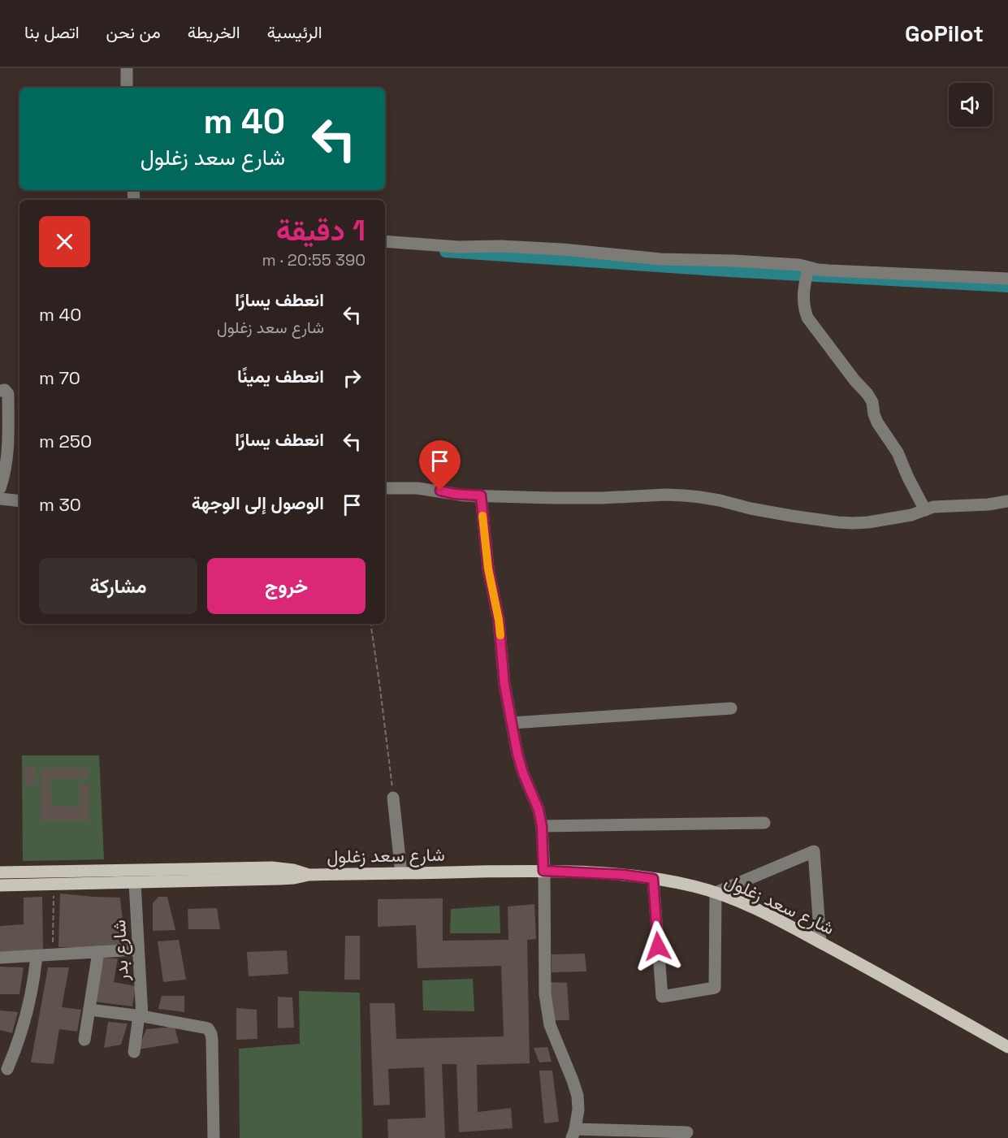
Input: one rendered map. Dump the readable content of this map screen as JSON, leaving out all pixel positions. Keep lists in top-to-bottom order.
{
  "streets": {
    "main road": ["شارع سعد زغلول"],
    "street": ["شارع بدر"]
  },
  "crossings": [
    ["شارع سعد زغلول", "شارع بدر"]
  ],
  "page": {
    "header": "GoPilot",
    "nav": [
      "الرئيسية",
      "الخريطة",
      "من نحن",
      "اتصل بنا"
    ],
    "turn": ["40 m", "شارع سعد زغلول"],
    "heading": ["1 دقيقة", "390 m · 20:55"],
    "list": [
      {
        "name": "انعطف يسارًا",
        "note": "شارع سعد زغلول",
        "value": "40 m"
      },
      {
        "name": "انعطف يمينًا",
        "value": "70 m"
      },
      {
        "name": "انعطف يسارًا",
        "value": "250 m"
      },
      {
        "name": "الوصول إلى الوجهة",
        "value": "30 m"
      }
    ],
    "buttons": ["خروج", "مشاركة"]
  }
}
